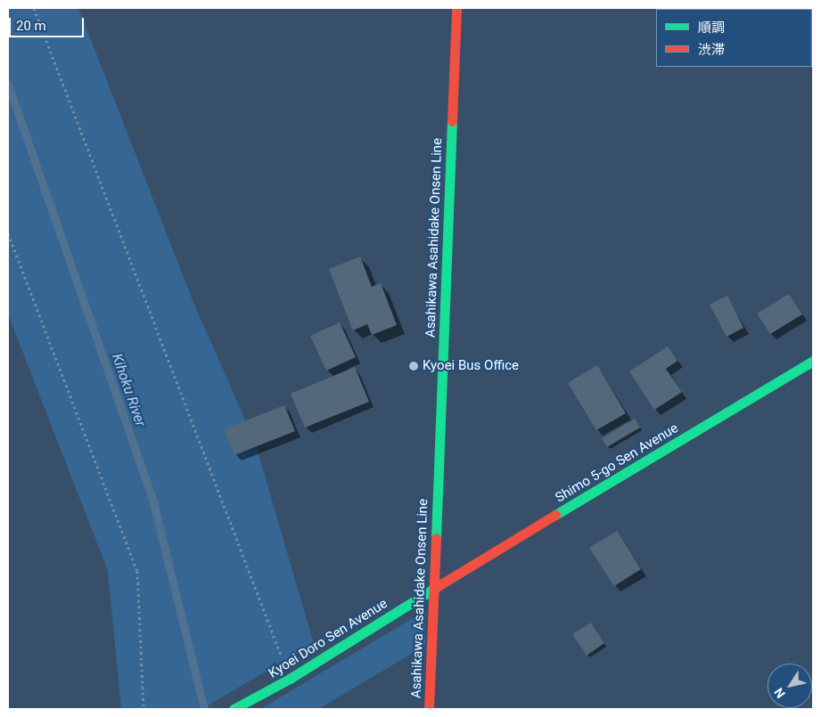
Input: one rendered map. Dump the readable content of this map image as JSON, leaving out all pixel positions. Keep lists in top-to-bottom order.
{
  "streets": {
    "main road": ["Asahikawa Asahidake Onsen Line", "Shimo 5-go Sen Avenue", "Kyoei Doro Sen Avenue"]
  },
  "crossings": [
    ["Asahikawa Asahidake Onsen Line", "Shimo 5-go Sen Avenue"],
    ["Asahikawa Asahidake Onsen Line", "Kyoei Doro Sen Avenue"],
    ["Shimo 5-go Sen Avenue", "Kyoei Doro Sen Avenue"]
  ],
  "water": ["Kihoku River"],
  "places": ["Kyoei Bus Office"],
  "legend": ["順調", "渋滞"],
  "scale_bar": "20 m",
  "north": "bottom left"
}
